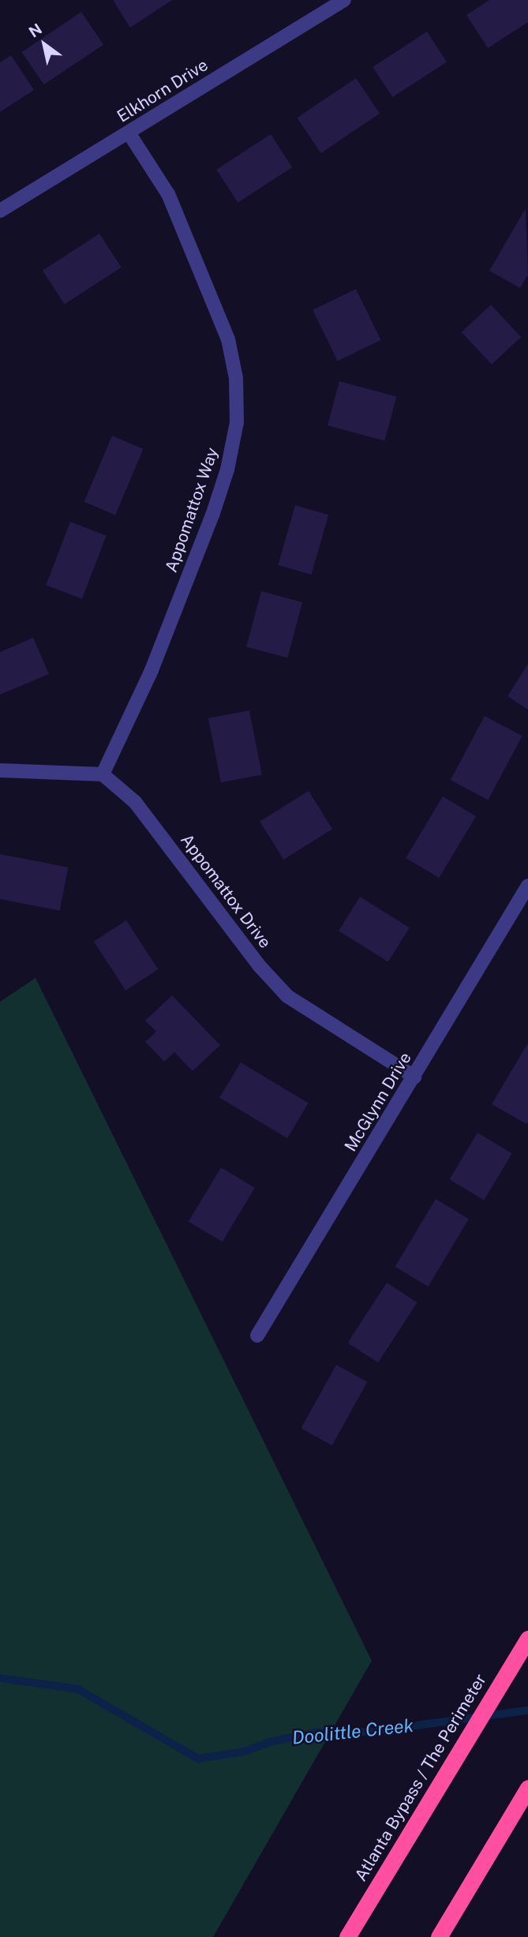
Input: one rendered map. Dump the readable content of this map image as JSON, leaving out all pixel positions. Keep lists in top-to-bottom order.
{
  "streets": {
    "highway": ["Atlanta Bypass / The Perimeter"],
    "street": [
      "Elkhorn Drive",
      "Appomattox Way",
      "Appomattox Drive",
      "McGlynn Drive"
    ]
  },
  "crossings": [
    ["Elkhorn Drive", "Appomattox Way"],
    ["Appomattox Way", "Appomattox Drive"],
    ["Appomattox Drive", "McGlynn Drive"]
  ],
  "water": ["Doolittle Creek"],
  "north": "top left"
}
